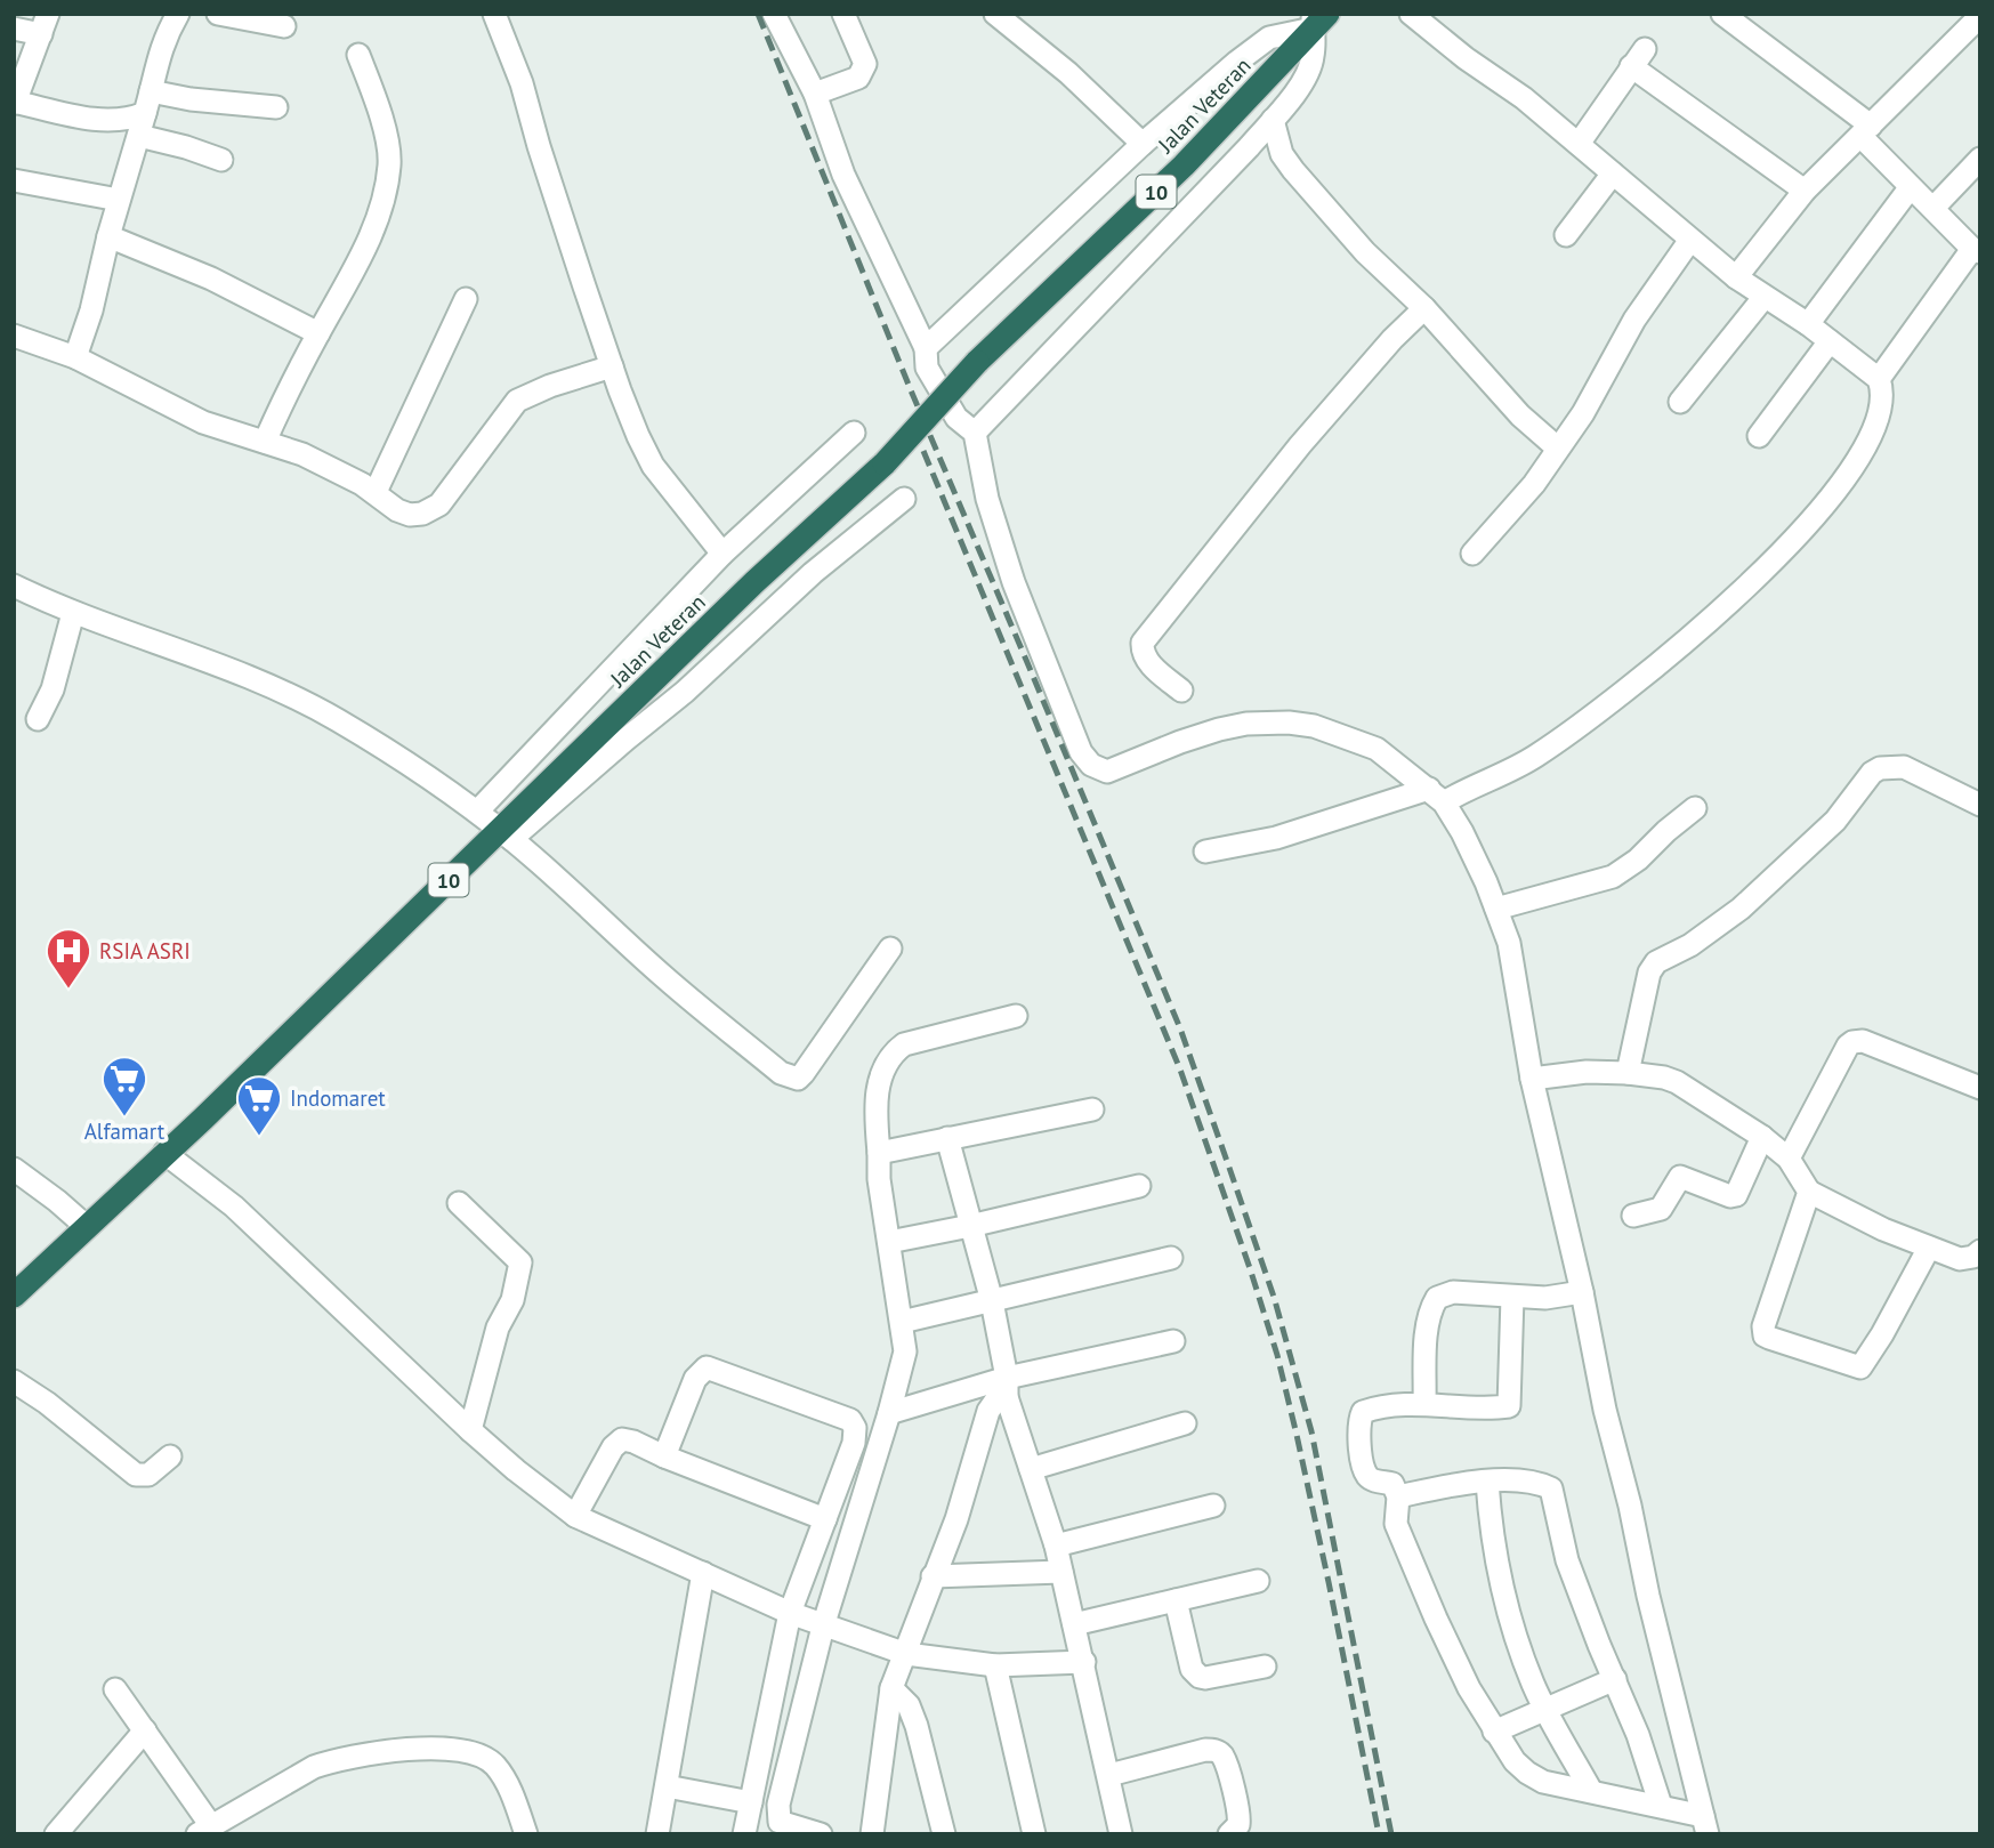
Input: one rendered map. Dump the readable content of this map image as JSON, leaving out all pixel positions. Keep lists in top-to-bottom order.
{
  "streets": {
    "highway": ["Jalan Veteran", "10"]
  },
  "places": {
    "hospital": ["RSIA ASRI"],
    "supermarket": ["Alfamart", "Indomaret"]
  }
}
